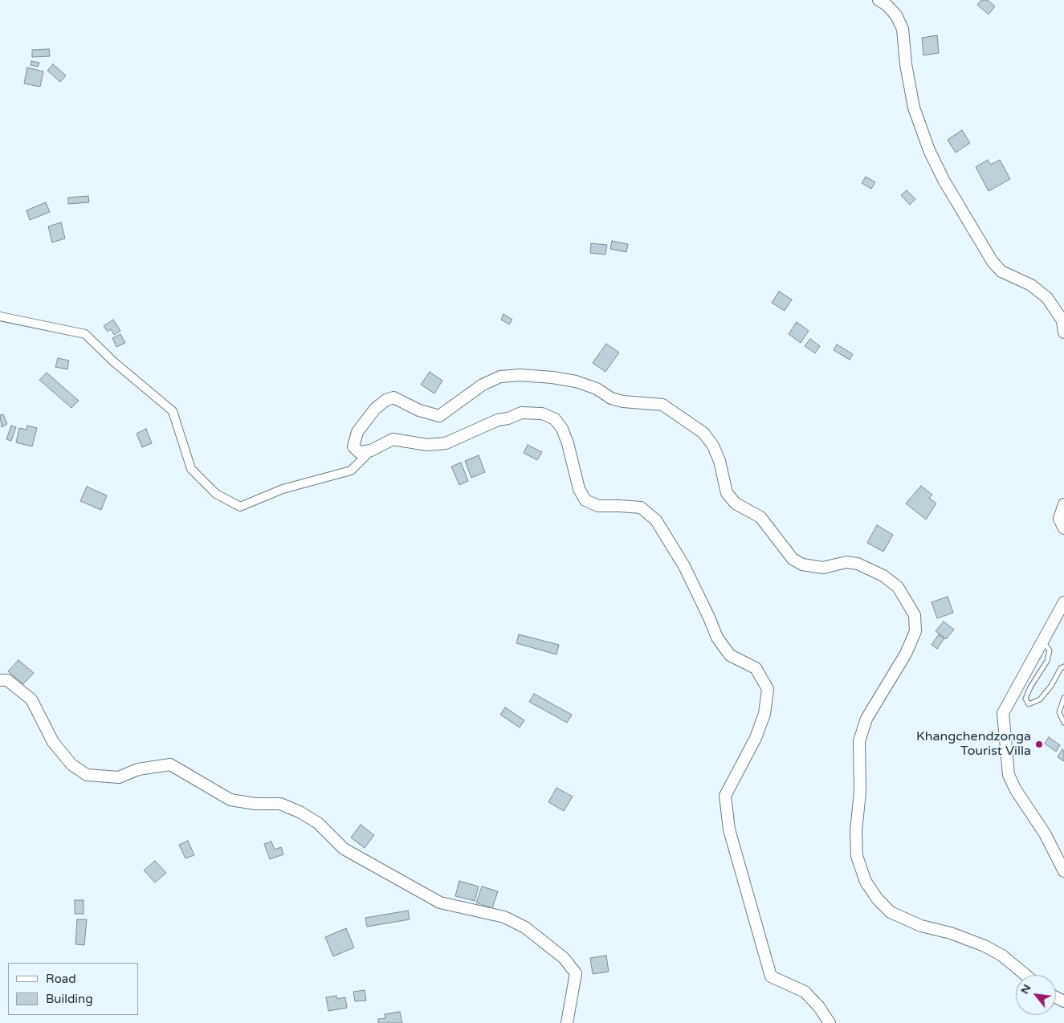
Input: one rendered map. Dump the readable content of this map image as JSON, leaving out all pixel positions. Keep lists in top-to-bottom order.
{
  "places": ["Khangchendzonga Tourist Villa"],
  "legend": ["Road", "Building"],
  "north": "top left"
}
